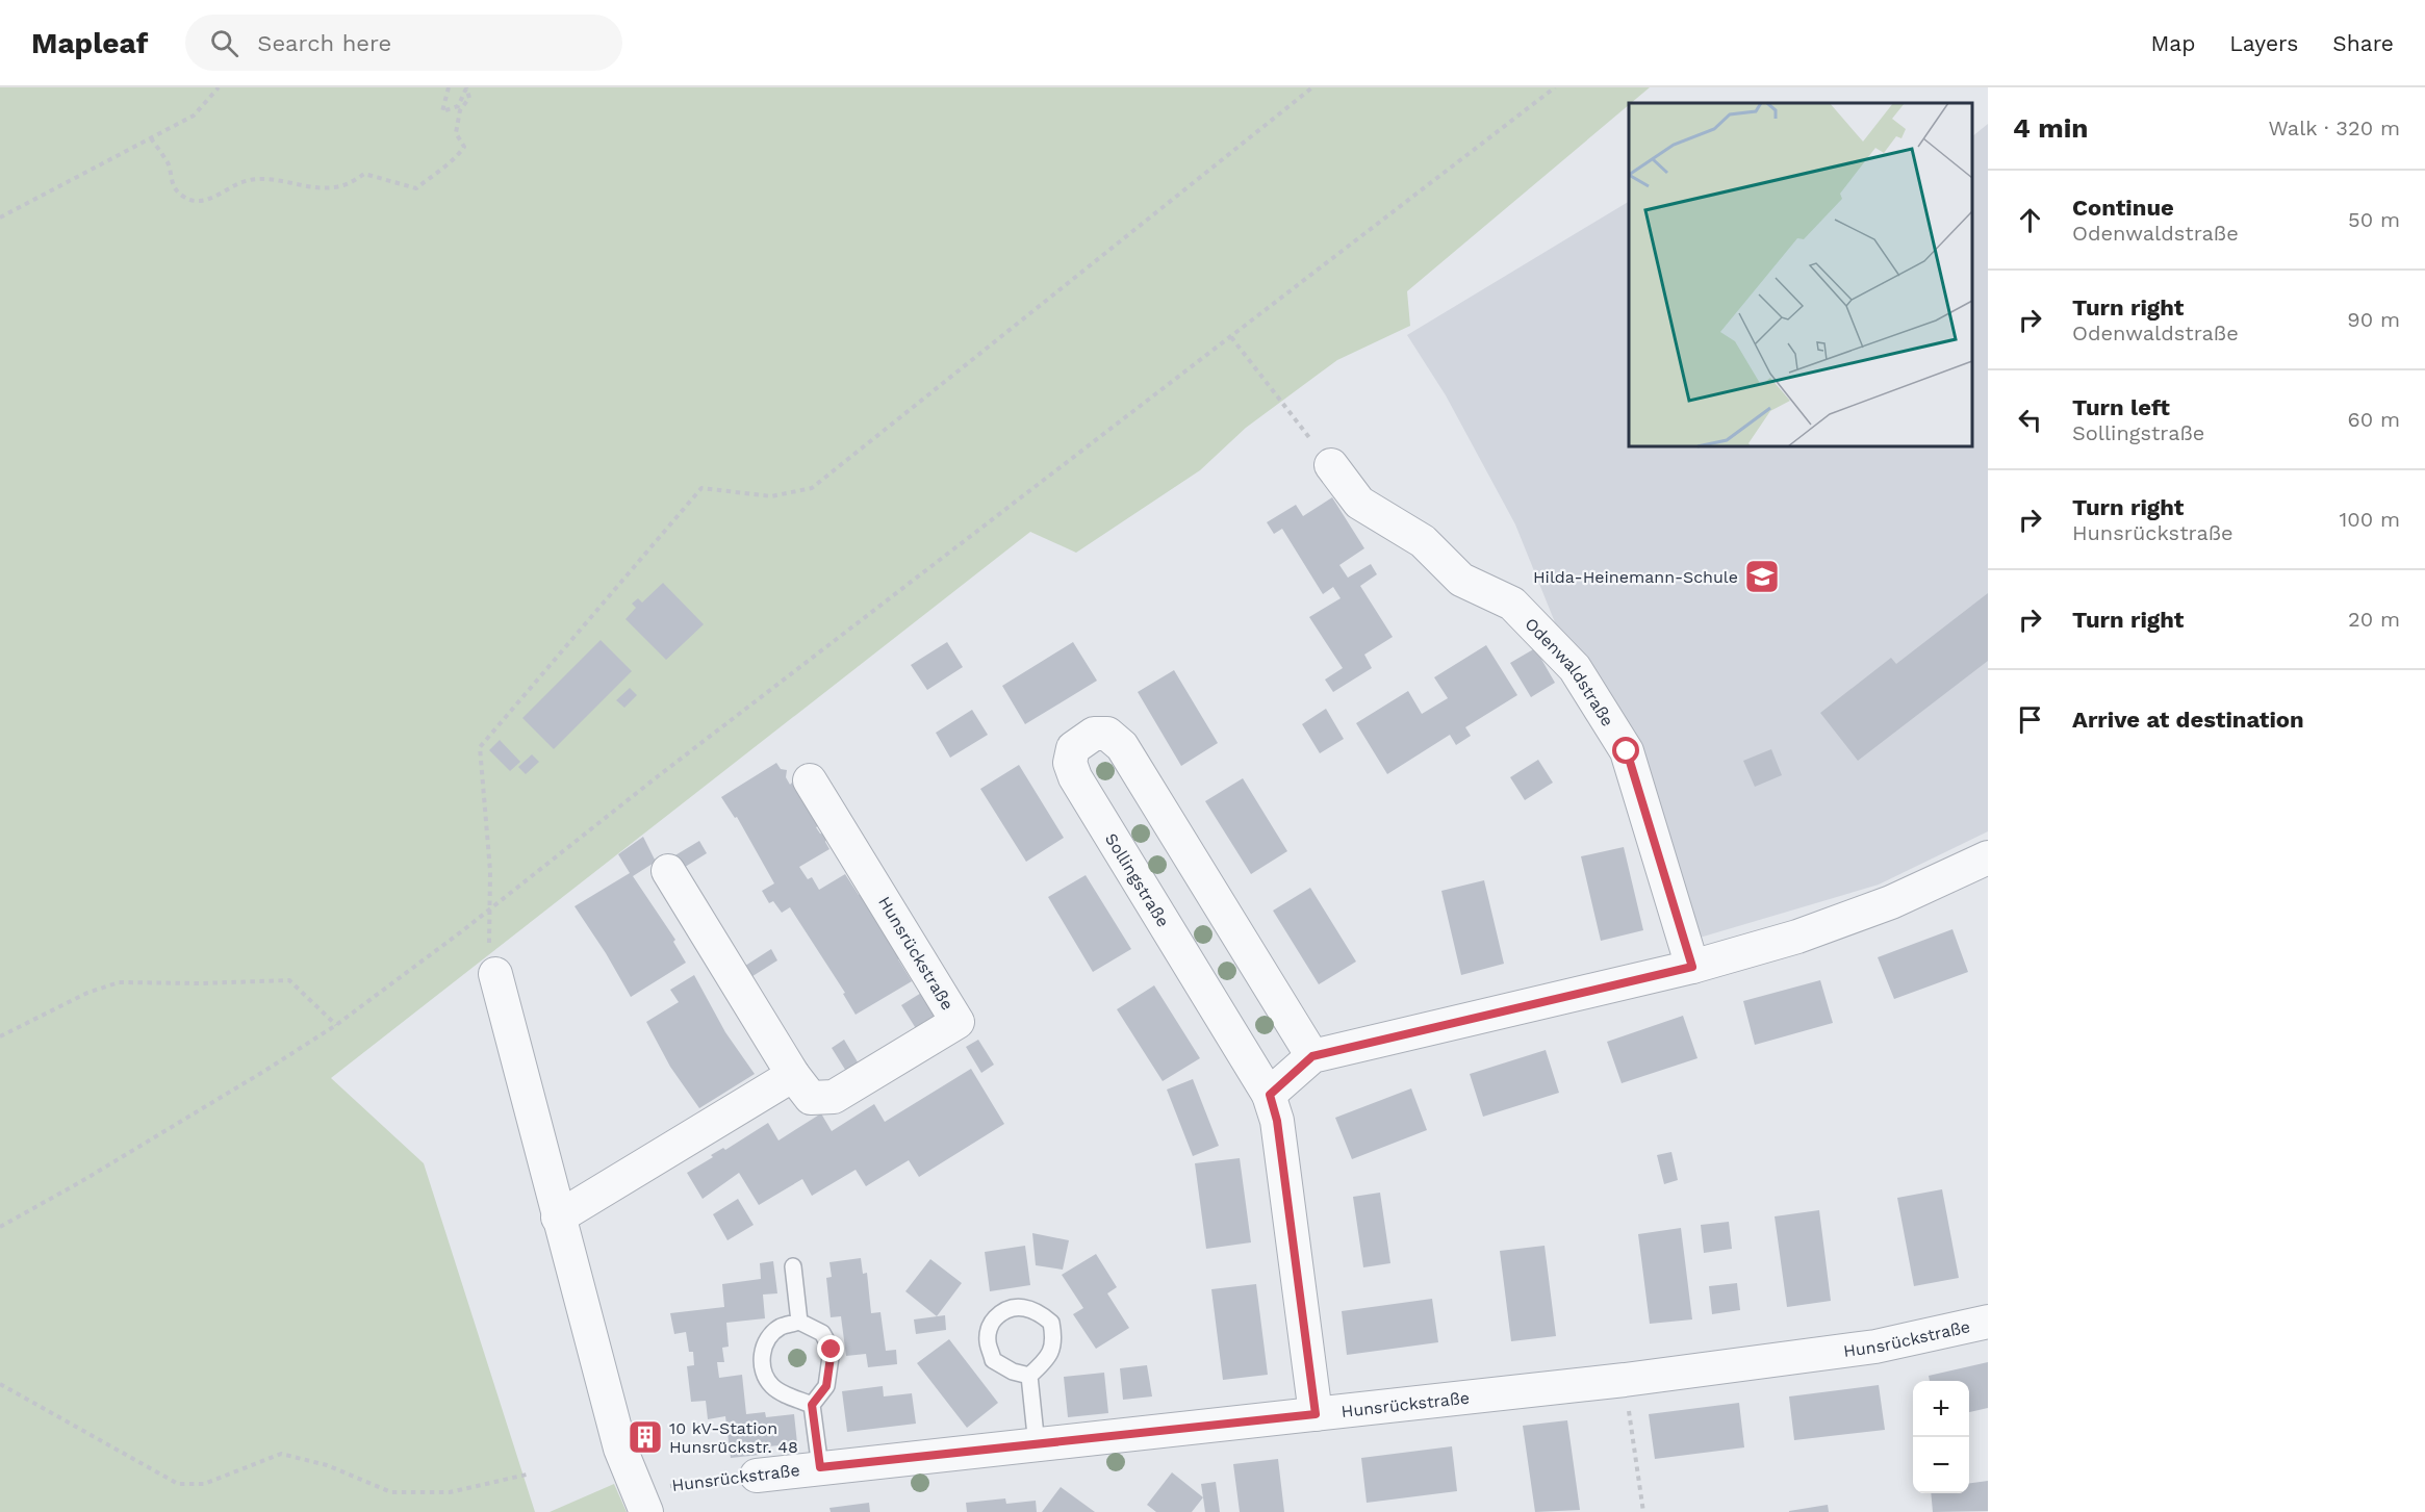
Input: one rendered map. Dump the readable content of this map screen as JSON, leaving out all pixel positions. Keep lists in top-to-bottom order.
{
  "streets": {
    "street": ["Odenwaldstraße", "Sollingstraße", "Hunsrückstraße"]
  },
  "crossings": [
    ["Sollingstraße", "Hunsrückstraße"]
  ],
  "places": {
    "school or university": ["Hilda-Heinemann-Schule"],
    "building": ["10 kV-Station Hunsrückstr. 48"]
  },
  "page": {
    "header": "Mapleaf",
    "search": "Search here",
    "nav": ["Map", "Layers", "Share"],
    "heading": ["4 min", "Walk · 320 m"],
    "list": [
      ["Continue", "Odenwaldstraße", "50 m"],
      ["Turn right", "Odenwaldstraße", "90 m"],
      ["Turn left", "Sollingstraße", "60 m"],
      ["Turn right", "Hunsrückstraße", "100 m"],
      ["Turn right", "20 m"],
      "Arrive at destination"
    ],
    "map_buttons": ["+", "−"]
  }
}
